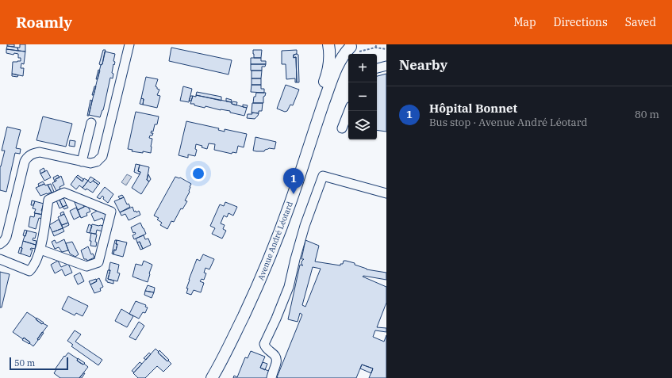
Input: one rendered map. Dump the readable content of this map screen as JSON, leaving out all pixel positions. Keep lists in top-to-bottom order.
{
  "streets": {
    "main road": ["Avenue André Léotard"]
  },
  "scale_bar": "50 m",
  "page": {
    "header": "Roamly",
    "nav": ["Map", "Directions", "Saved"],
    "heading": "Nearby",
    "map_buttons": ["+", "−"],
    "list": [
      {
        "mark": "1",
        "name": "Hôpital Bonnet",
        "note": "Bus stop · Avenue André Léotard",
        "value": "80 m"
      }
    ],
    "pins": "1",
    "scale": "50 m"
  }
}
